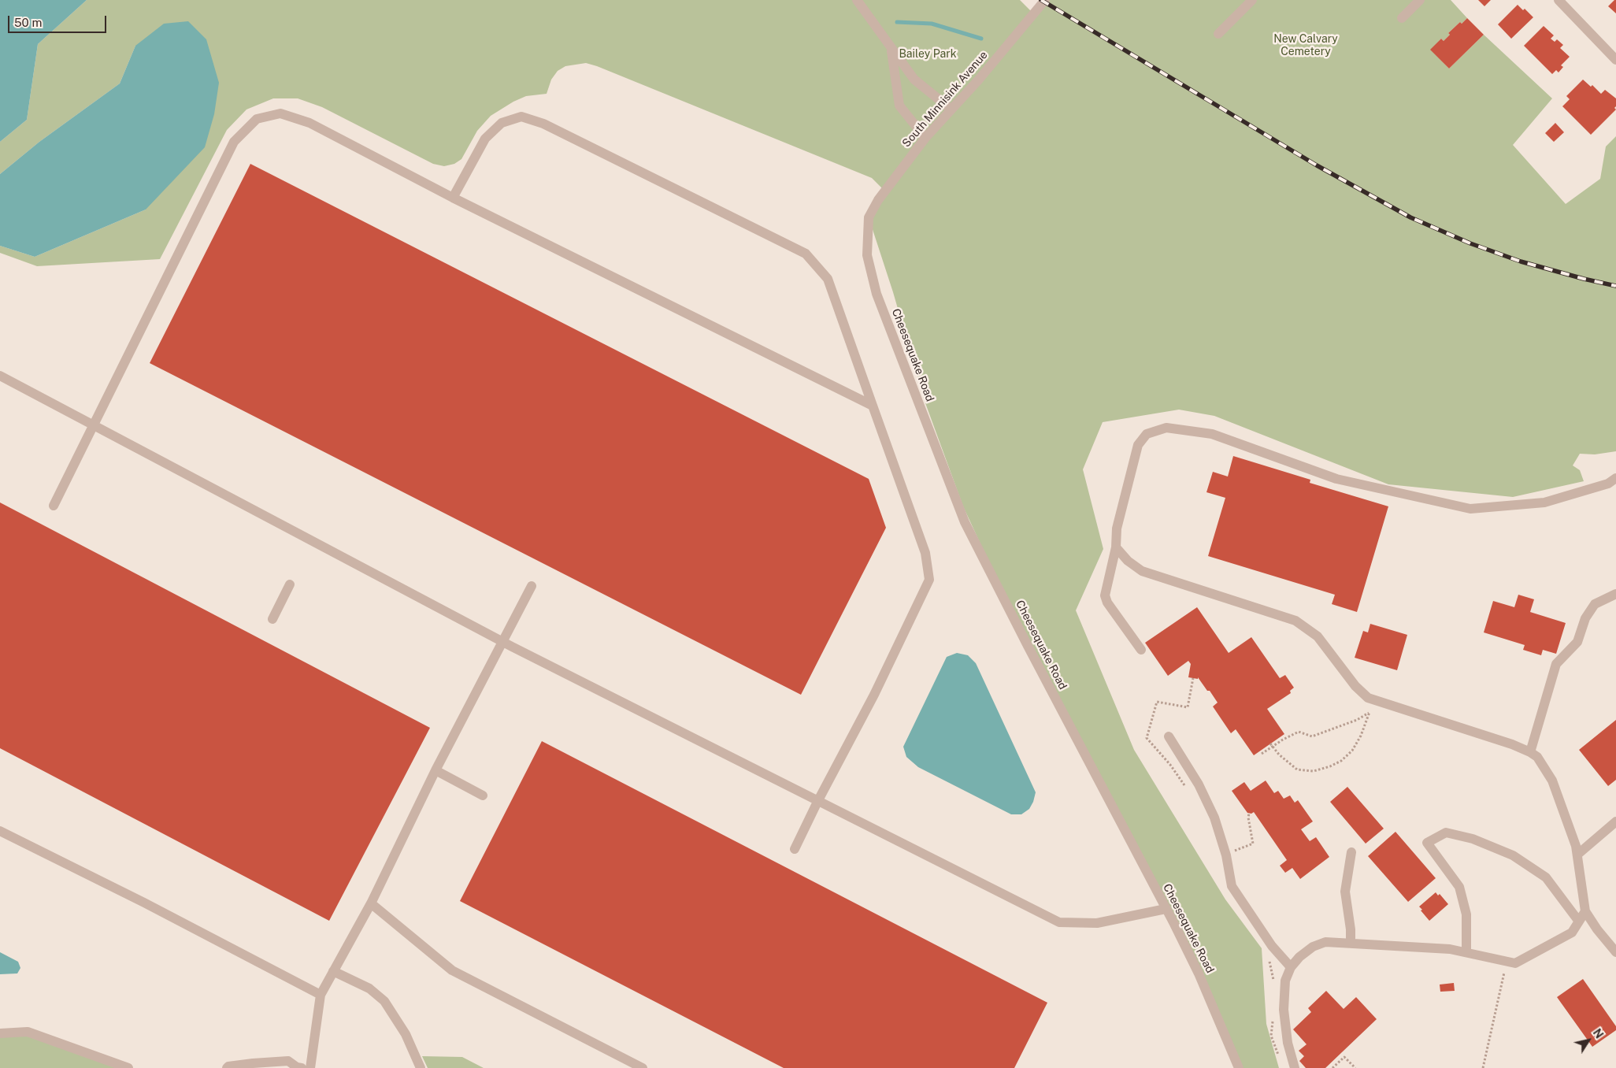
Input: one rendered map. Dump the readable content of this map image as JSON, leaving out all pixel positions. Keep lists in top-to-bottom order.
{
  "streets": {
    "street": ["South Minnisink Avenue", "Cheesequake Road"]
  },
  "crossings": [
    ["South Minnisink Avenue", "Cheesequake Road"]
  ],
  "parks": ["New Calvary Cemetery", "Bailey Park"],
  "scale_bar": "50 m",
  "north": "top right"
}
